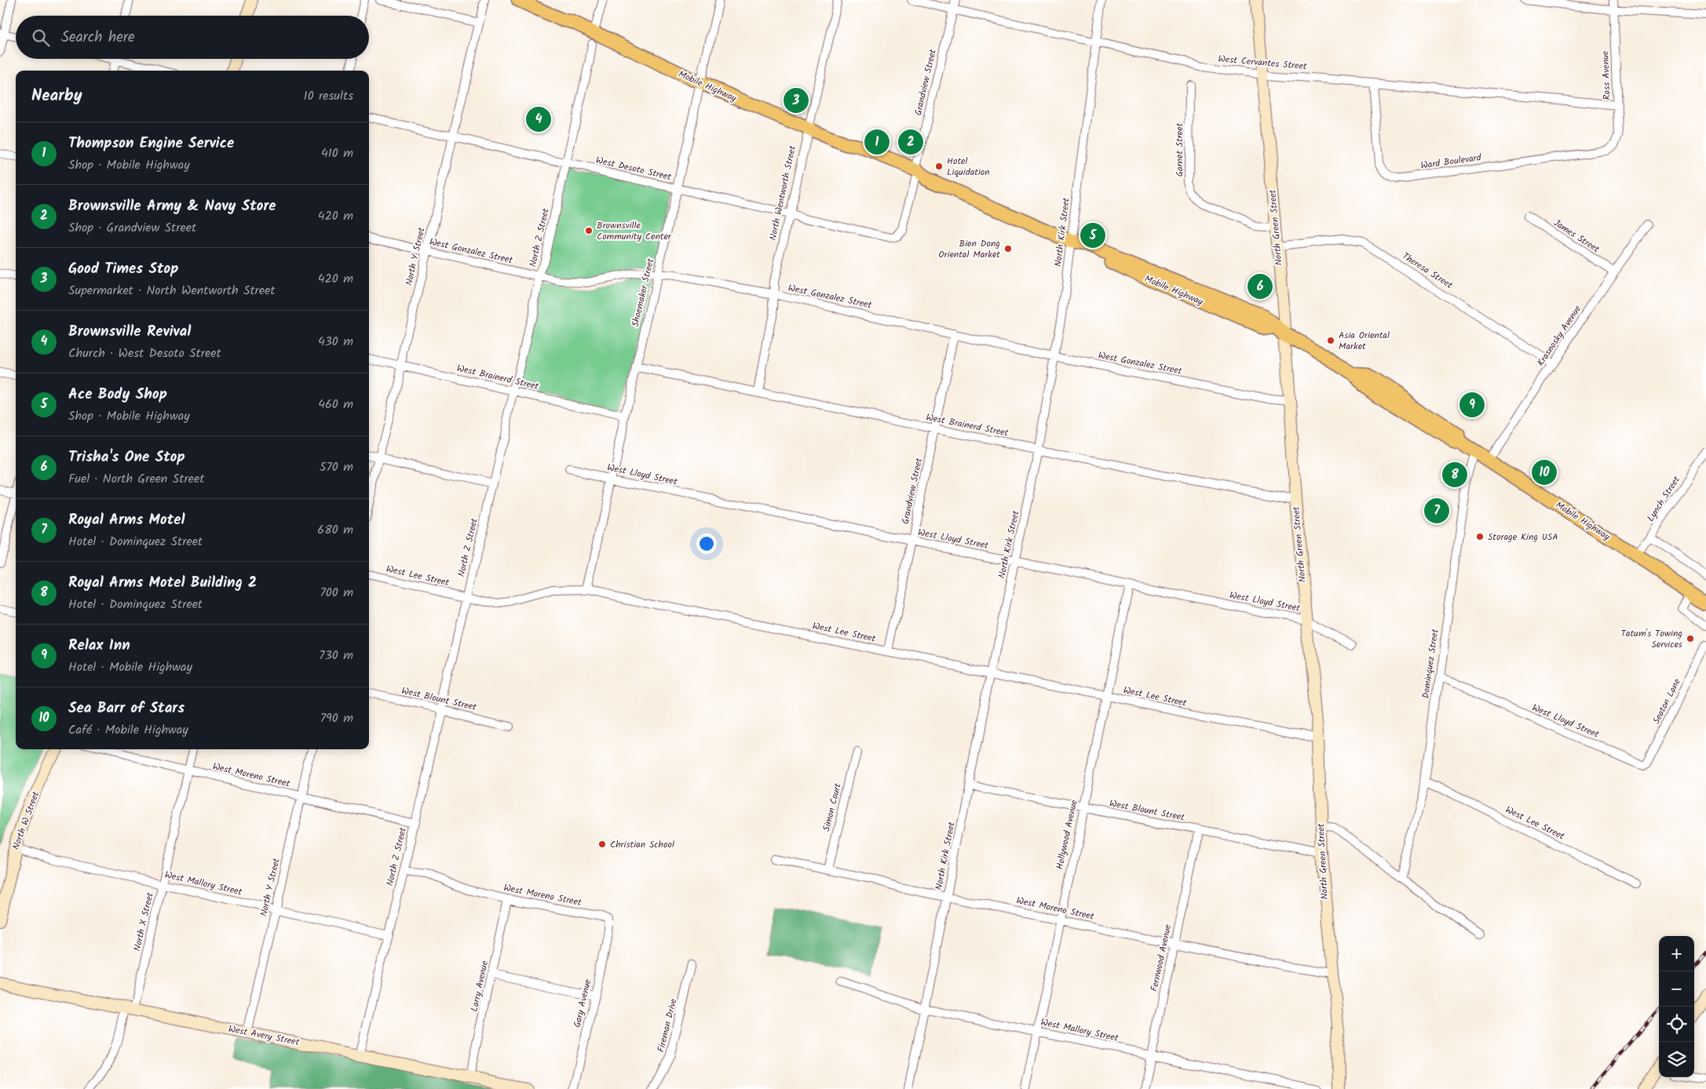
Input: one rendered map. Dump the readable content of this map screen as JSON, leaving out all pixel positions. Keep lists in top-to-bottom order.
{
  "streets": {
    "main road": ["Mobile Highway"],
    "street": [
      "West Cervantes Street",
      "Ross Avenue",
      "Grandview Street",
      "Garnet Street",
      "Ward Boulevard",
      "West Desoto Street",
      "North Wentworth Street",
      "North Green Street",
      "North Kirk Street",
      "James Street",
      "North Z Street",
      "West Gonzalez Street",
      "North Y Street",
      "Theresa Street",
      "Shoemaker Street",
      "Krasnosky Avenue",
      "West Brainerd Street",
      "West Lloyd Street",
      "Lynch Street",
      "West Lee Street",
      "Dominquez Street",
      "West Blount Street",
      "Seaton Lane",
      "West Moreno Street",
      "Simon Court",
      "North W Street",
      "Hollywood Avenue",
      "West Mallory Street",
      "North X Street",
      "Fernwood Avenue",
      "Larry Avenue",
      "Gary Avenue",
      "Fireman Drive",
      "West Avery Street"
    ]
  },
  "crossings": [
    ["West Cervantes Street", "Ross Avenue"],
    ["West Cervantes Street", "Grandview Street"],
    ["West Cervantes Street", "Ward Boulevard"],
    ["West Cervantes Street", "North Green Street"],
    ["West Cervantes Street", "North Kirk Street"],
    ["Ross Avenue", "Ward Boulevard"],
    ["Grandview Street", "Mobile Highway"],
    ["Grandview Street", "West Desoto Street"],
    ["Grandview Street", "West Gonzalez Street"],
    ["Grandview Street", "West Brainerd Street"],
    ["Grandview Street", "West Lloyd Street"],
    ["Grandview Street", "West Lee Street"],
    ["Mobile Highway", "North Wentworth Street"],
    ["Mobile Highway", "North Green Street"],
    ["Mobile Highway", "North Kirk Street"],
    ["Mobile Highway", "North Z Street"],
    ["Mobile Highway", "Shoemaker Street"],
    ["Mobile Highway", "Krasnosky Avenue"],
    ["Mobile Highway", "Lynch Street"],
    ["Mobile Highway", "Dominquez Street"],
    ["Garnet Street", "North Green Street"],
    ["West Desoto Street", "North Wentworth Street"],
    ["West Desoto Street", "North Z Street"],
    ["West Desoto Street", "North Y Street"],
    ["West Desoto Street", "Shoemaker Street"],
    ["North Wentworth Street", "West Gonzalez Street"],
    ["North Wentworth Street", "West Brainerd Street"],
    ["North Green Street", "West Gonzalez Street"],
    ["North Green Street", "Theresa Street"],
    ["North Green Street", "West Brainerd Street"],
    ["North Green Street", "West Lloyd Street"],
    ["North Green Street", "West Lee Street"],
    ["North Green Street", "West Blount Street"],
    ["North Green Street", "West Moreno Street"],
    ["North Kirk Street", "West Gonzalez Street"],
    ["North Kirk Street", "West Brainerd Street"],
    ["North Kirk Street", "West Lloyd Street"],
    ["North Kirk Street", "West Lee Street"],
    ["North Kirk Street", "West Blount Street"],
    ["North Kirk Street", "West Moreno Street"],
    ["North Kirk Street", "West Mallory Street"],
    ["James Street", "Krasnosky Avenue"],
    ["North Z Street", "West Gonzalez Street"],
    ["North Z Street", "West Brainerd Street"],
    ["North Z Street", "West Lee Street"],
    ["North Z Street", "West Blount Street"],
    ["North Z Street", "West Moreno Street"],
    ["North Z Street", "West Mallory Street"],
    ["North Z Street", "West Avery Street"],
    ["West Gonzalez Street", "North Y Street"],
    ["West Gonzalez Street", "Shoemaker Street"],
    ["North Y Street", "West Brainerd Street"],
    ["North Y Street", "West Moreno Street"],
    ["North Y Street", "West Mallory Street"],
    ["North Y Street", "West Avery Street"],
    ["Theresa Street", "Krasnosky Avenue"],
    ["Shoemaker Street", "West Brainerd Street"],
    ["Shoemaker Street", "West Lloyd Street"],
    ["Shoemaker Street", "West Lee Street"],
    ["West Lloyd Street", "Dominquez Street"],
    ["West Lloyd Street", "Seaton Lane"],
    ["West Lloyd Street", "Hollywood Avenue"],
    ["West Lee Street", "Dominquez Street"],
    ["West Lee Street", "Hollywood Avenue"],
    ["West Blount Street", "Hollywood Avenue"],
    ["West Blount Street", "Fernwood Avenue"],
    ["West Moreno Street", "Simon Court"],
    ["West Moreno Street", "Hollywood Avenue"],
    ["West Moreno Street", "North X Street"],
    ["West Moreno Street", "Fernwood Avenue"],
    ["West Moreno Street", "Larry Avenue"],
    ["West Moreno Street", "Gary Avenue"],
    ["North W Street", "West Mallory Street"],
    ["Hollywood Avenue", "West Mallory Street"],
    ["West Mallory Street", "North X Street"],
    ["West Mallory Street", "Fernwood Avenue"],
    ["North X Street", "West Avery Street"],
    ["Larry Avenue", "West Avery Street"]
  ],
  "places": [
    "Hotel Liquidation",
    "Brownsville Community Center",
    "Bien Dong Oriental Market",
    "Asia Oriental Market",
    "Storage King USA",
    "Tatum's Towing Services",
    "Christian School"
  ],
  "page": {
    "search": "Search here",
    "heading": ["Nearby", "10 results"],
    "pins": [
      "3",
      "4",
      "1",
      "2",
      "5",
      "6",
      "9",
      "10",
      "8",
      "7"
    ],
    "list": [
      {
        "mark": "1",
        "name": "Thompson Engine Service",
        "note": "Shop · Mobile Highway",
        "value": "410 m"
      },
      {
        "mark": "2",
        "name": "Brownsville Army & Navy Store",
        "note": "Shop · Grandview Street",
        "value": "420 m"
      },
      {
        "mark": "3",
        "name": "Good Times Stop",
        "note": "Supermarket · North Wentworth Street",
        "value": "420 m"
      },
      {
        "mark": "4",
        "name": "Brownsville Revival",
        "note": "Church · West Desoto Street",
        "value": "430 m"
      },
      {
        "mark": "5",
        "name": "Ace Body Shop",
        "note": "Shop · Mobile Highway",
        "value": "460 m"
      },
      {
        "mark": "6",
        "name": "Trisha's One Stop",
        "note": "Fuel · North Green Street",
        "value": "570 m"
      },
      {
        "mark": "7",
        "name": "Royal Arms Motel",
        "note": "Hotel · Dominquez Street",
        "value": "680 m"
      },
      {
        "mark": "8",
        "name": "Royal Arms Motel Building 2",
        "note": "Hotel · Dominquez Street",
        "value": "700 m"
      },
      {
        "mark": "9",
        "name": "Relax Inn",
        "note": "Hotel · Mobile Highway",
        "value": "730 m"
      },
      {
        "mark": "10",
        "name": "Sea Barr of Stars",
        "note": "Café · Mobile Highway",
        "value": "790 m"
      }
    ],
    "map_buttons": ["+", "−"]
  }
}
